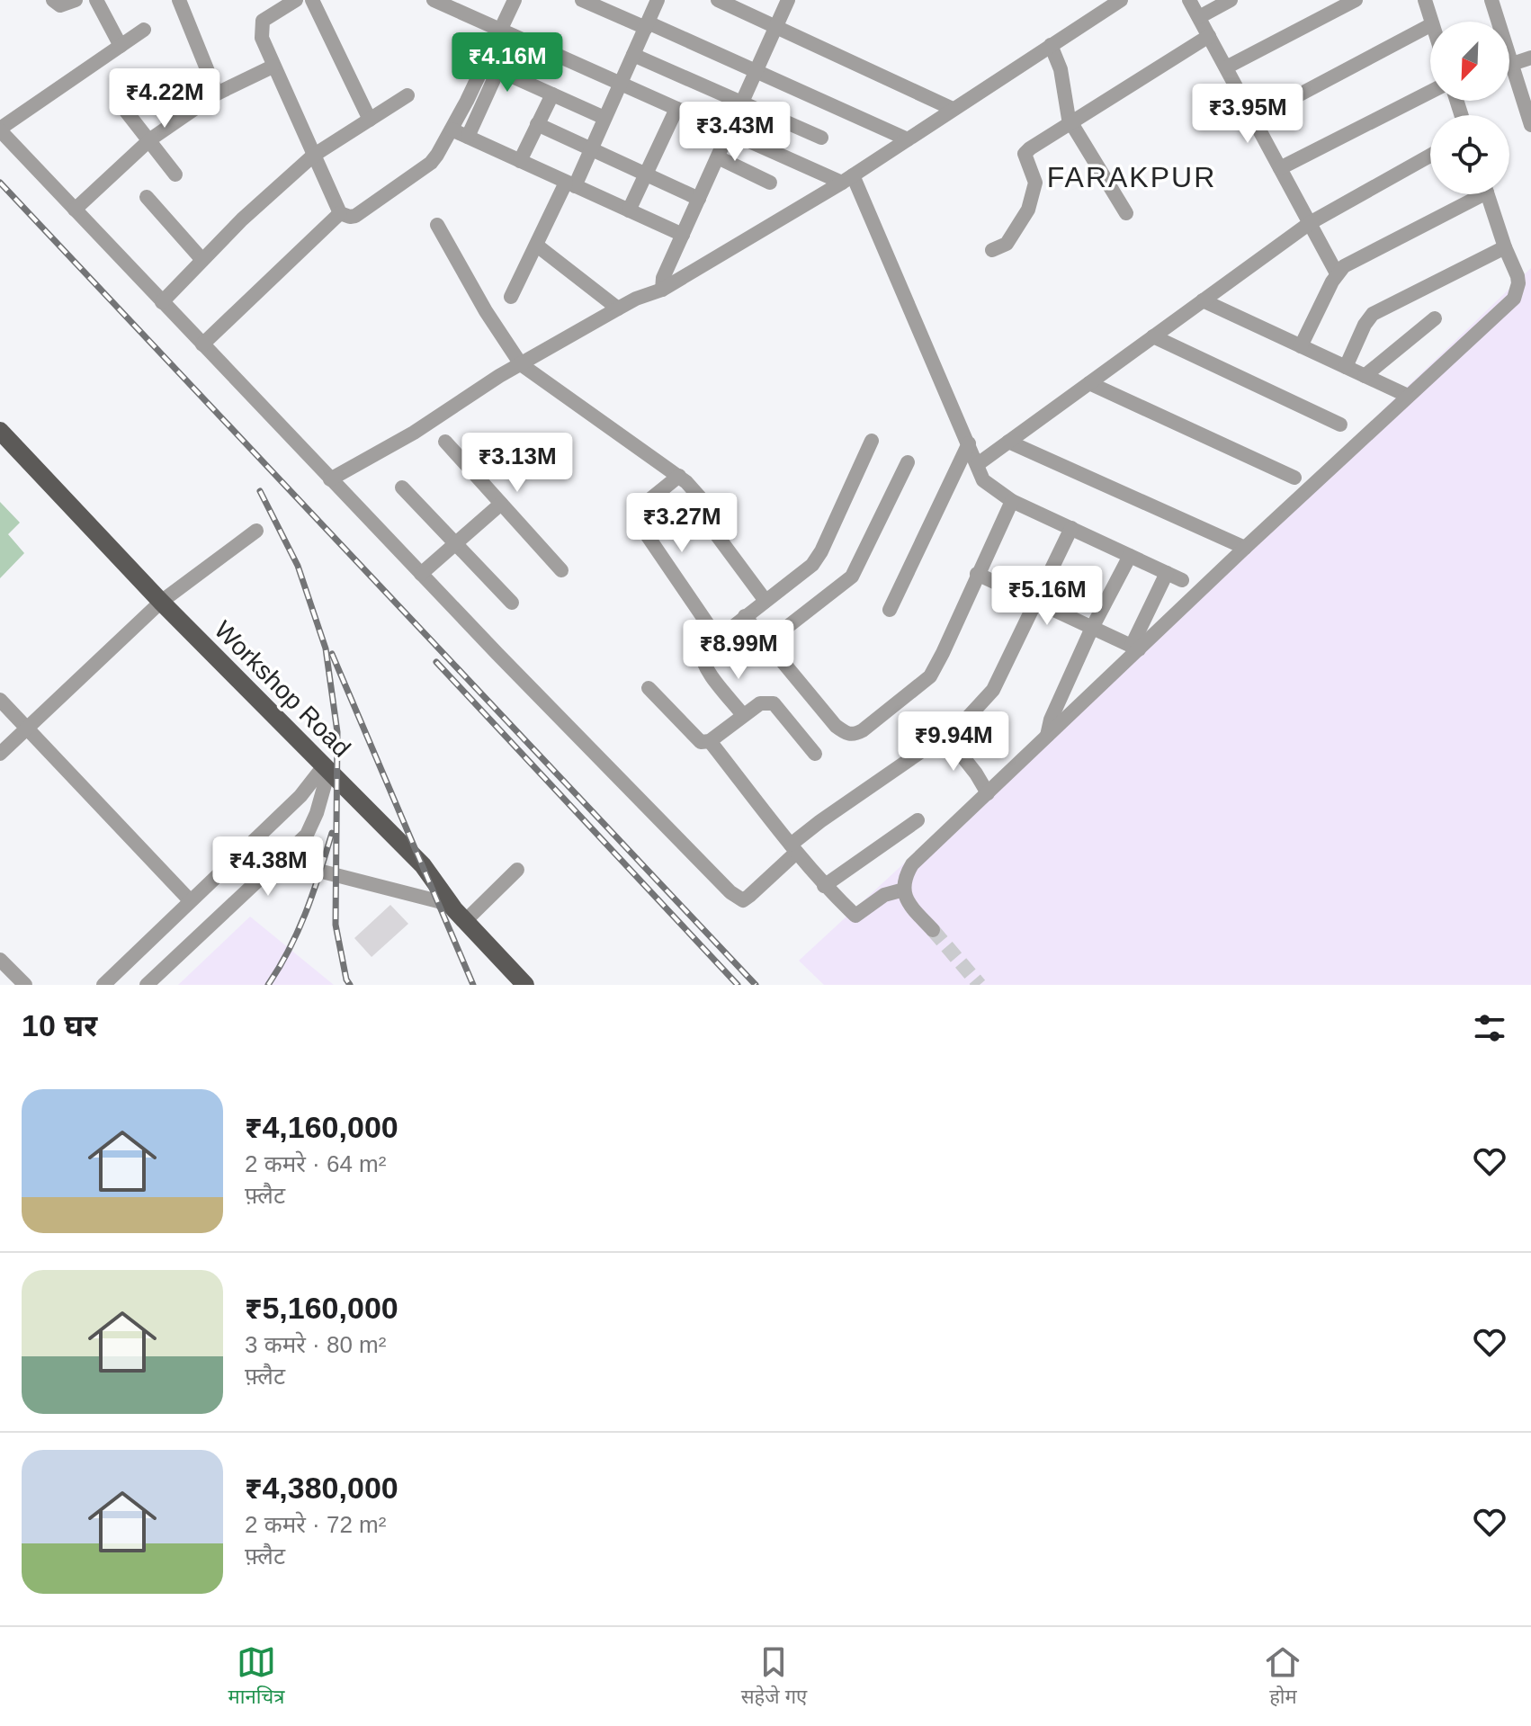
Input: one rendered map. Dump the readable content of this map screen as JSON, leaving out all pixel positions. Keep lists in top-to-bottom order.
{
  "streets": {
    "main road": ["Workshop Road"]
  },
  "districts": ["FARAKPUR"],
  "north": "bottom left",
  "page": {
    "price": [
      "₹4.16M",
      "₹4.22M",
      "₹3.95M",
      "₹3.43M",
      "₹3.13M",
      "₹3.27M",
      "₹5.16M",
      "₹8.99M",
      "₹9.94M",
      "₹4.38M"
    ],
    "heading": "10 घर",
    "list": [
      {
        "name": "₹4,160,000",
        "note": "2 कमरे · 64 m² · फ़्लैट"
      },
      {
        "name": "₹5,160,000",
        "note": "3 कमरे · 80 m² · फ़्लैट"
      },
      {
        "name": "₹4,380,000",
        "note": "2 कमरे · 72 m² · फ़्लैट"
      }
    ],
    "tabs": ["मानचित्र", "सहेजे गए", "होम"]
  }
}
